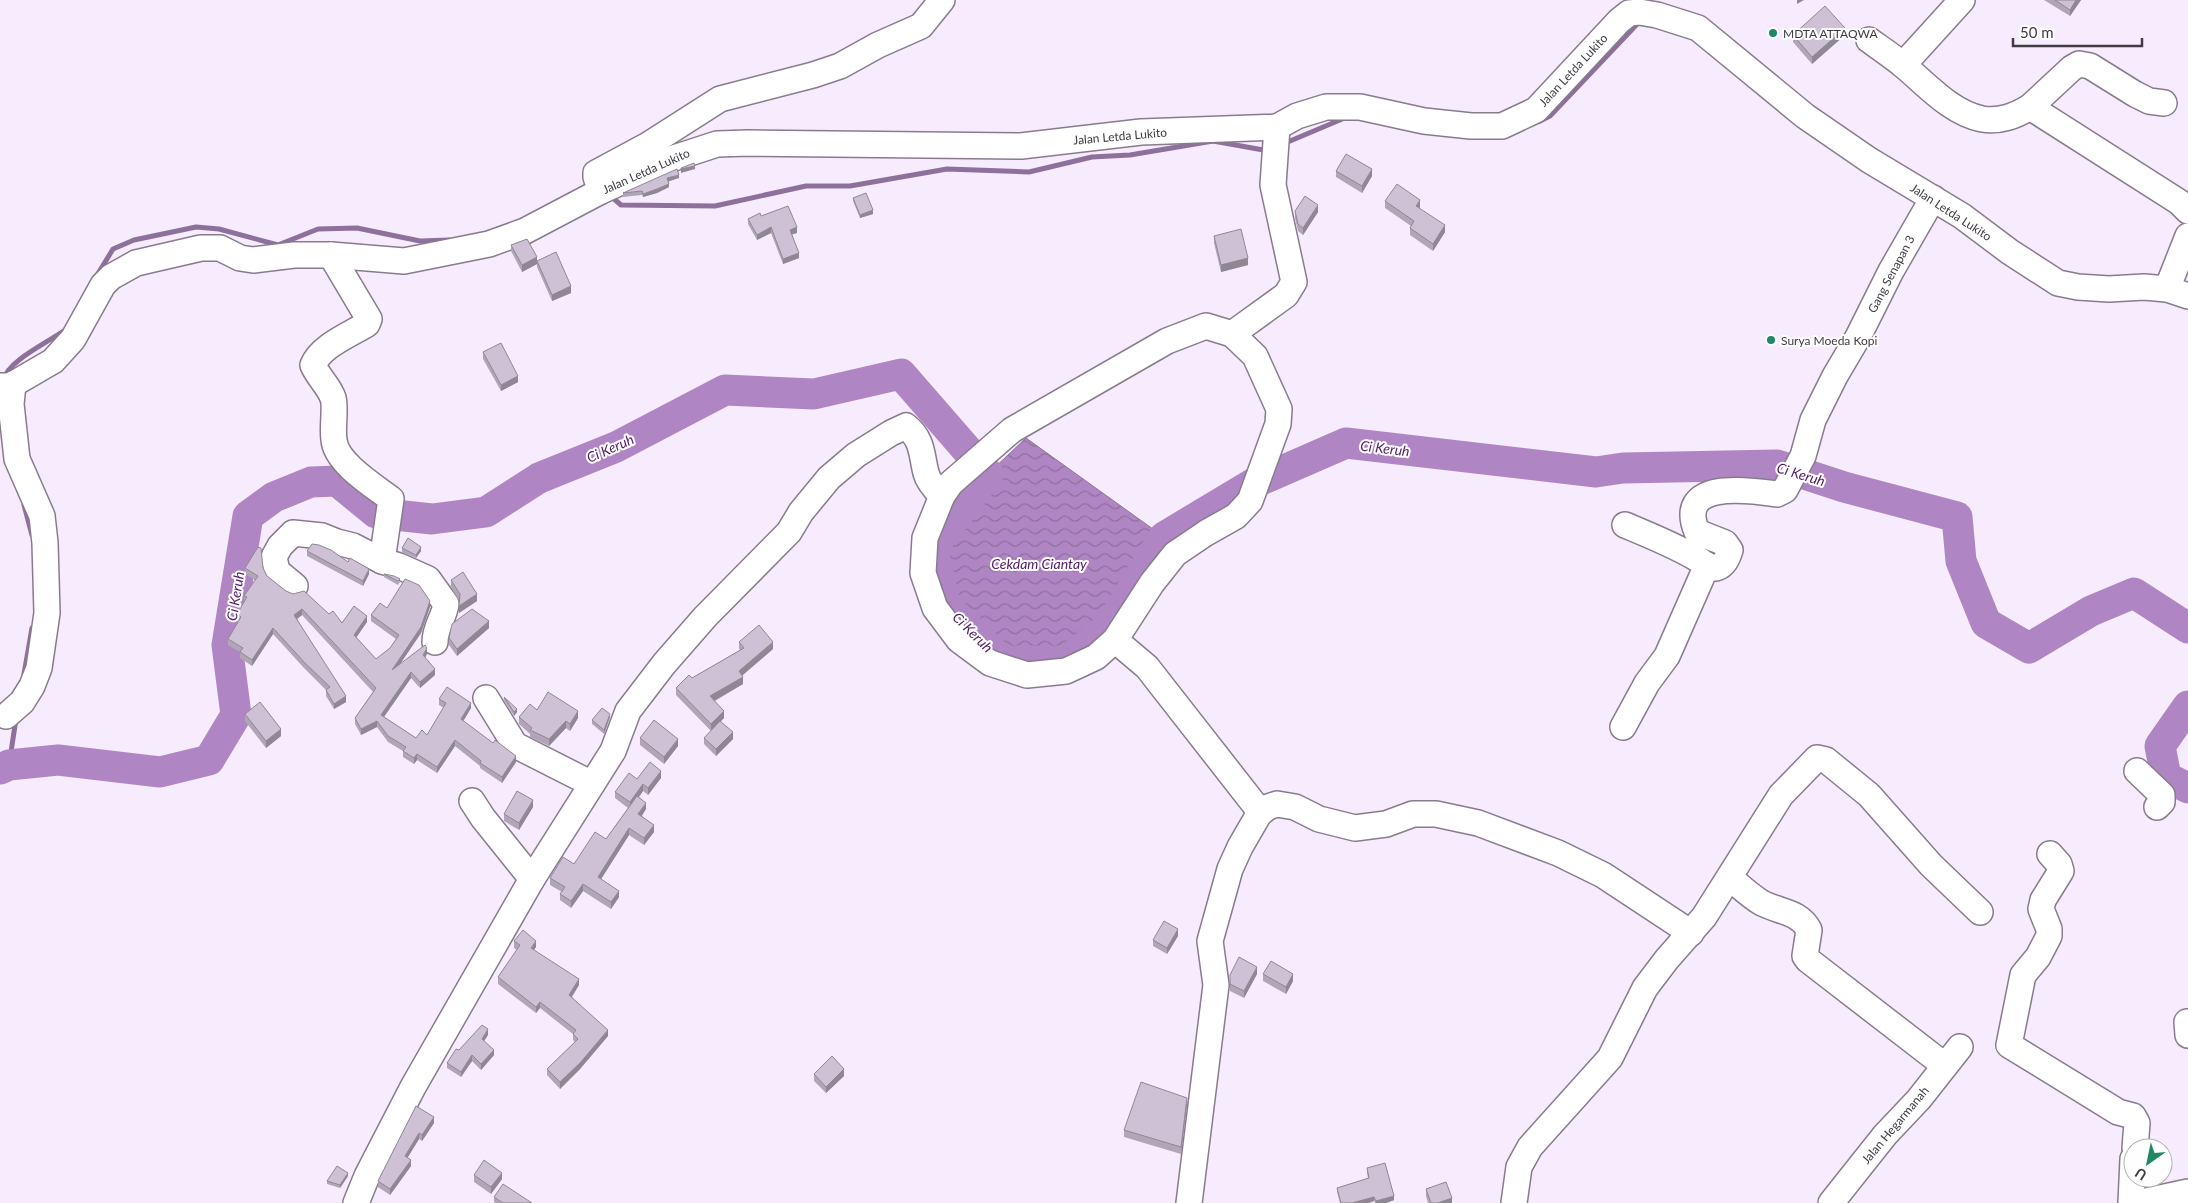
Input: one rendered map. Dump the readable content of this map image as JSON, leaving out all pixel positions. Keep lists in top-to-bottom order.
{
  "streets": {
    "street": ["Jalan Letda Lukito", "Gang Senapan 3", "Jalan Hegarmanah"]
  },
  "crossings": [
    ["Jalan Letda Lukito", "Gang Senapan 3"]
  ],
  "water": ["Ci Keruh", "Cekdam Ciantay"],
  "places": ["MDTA ATTAQWA", "Surya Moeda Kopi"],
  "scale_bar": "50 m",
  "north": "bottom left"
}
